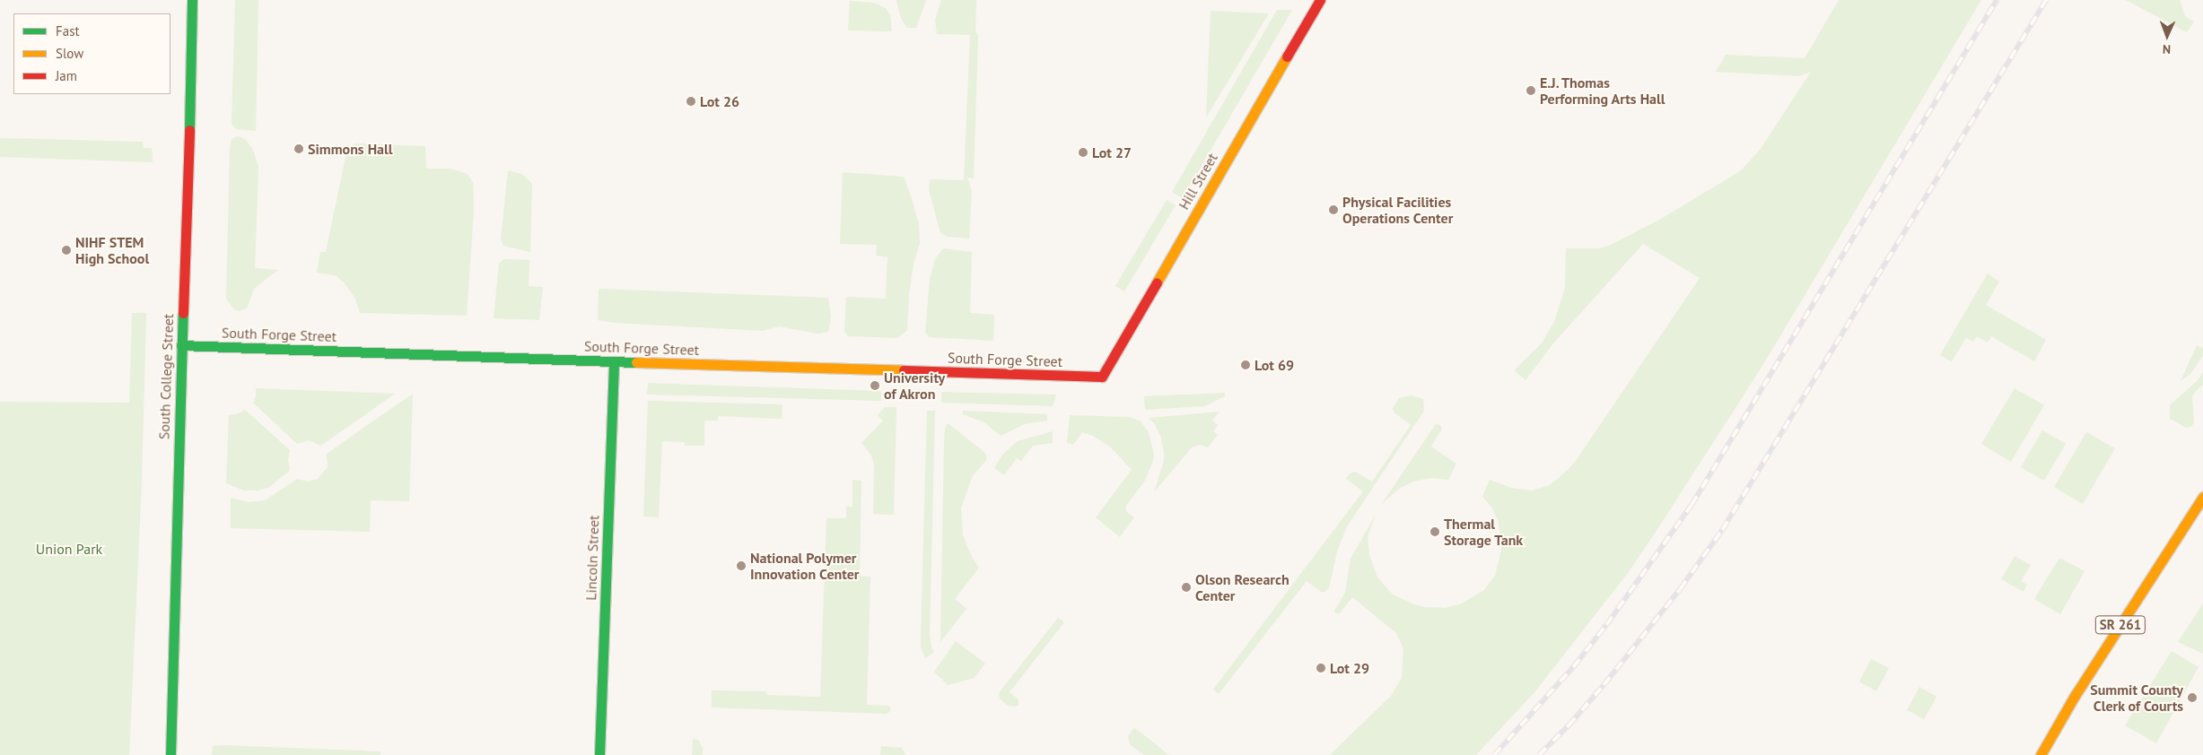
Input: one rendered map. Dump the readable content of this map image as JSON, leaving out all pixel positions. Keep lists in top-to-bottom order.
{
  "streets": {
    "street": [
      "Hill Street",
      "South Forge Street",
      "South College Street",
      "Lincoln Street",
      "SR 261"
    ]
  },
  "crossings": [
    ["Hill Street", "South Forge Street"],
    ["South Forge Street", "South College Street"],
    ["South Forge Street", "Lincoln Street"]
  ],
  "parks": ["Union Park"],
  "places": [
    "E.J. Thomas Performing Arts Hall",
    "Lot 26",
    "Simmons Hall",
    "Lot 27",
    "Physical Facilities Operations Center",
    "NIHF STEM High School",
    "Lot 69",
    "University of Akron",
    "Thermal Storage Tank",
    "National Polymer Innovation Center",
    "Olson Research Center",
    "Lot 29",
    "Summit County Clerk of Courts"
  ],
  "legend": ["Fast", "Slow", "Jam"],
  "north": "bottom"
}
